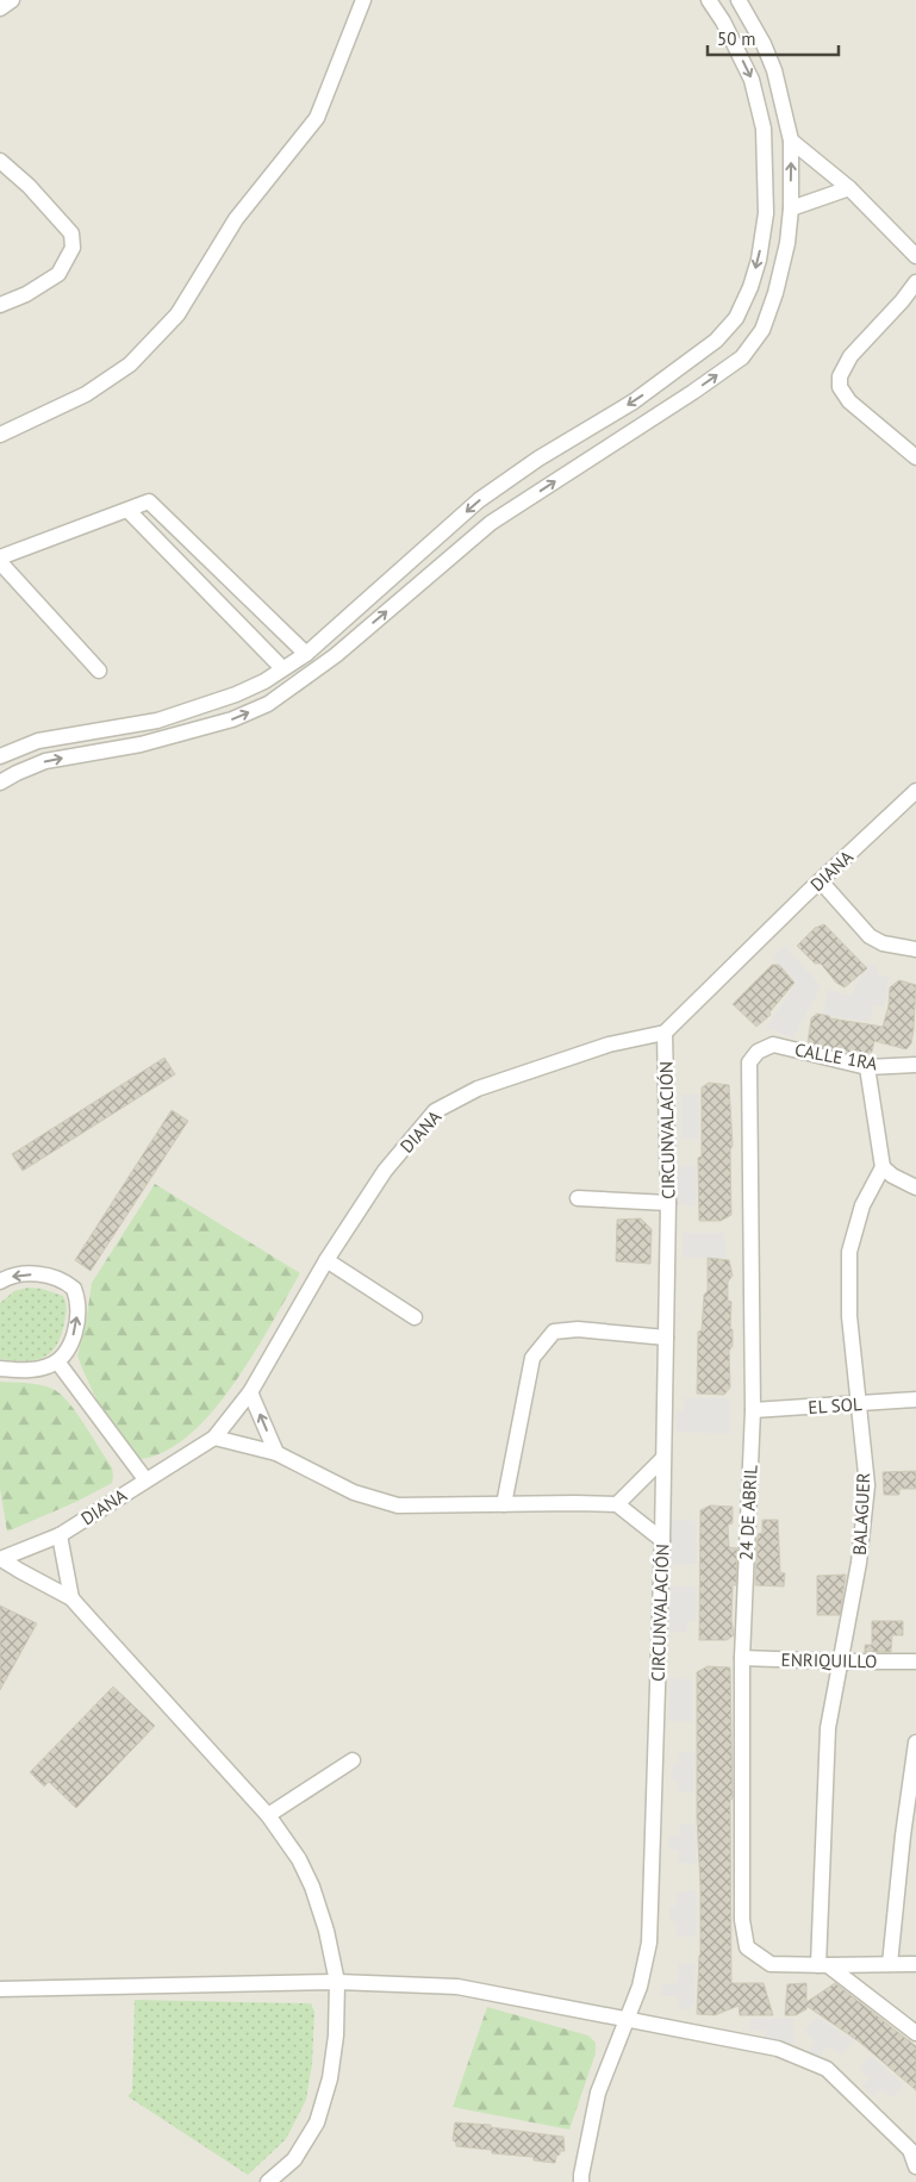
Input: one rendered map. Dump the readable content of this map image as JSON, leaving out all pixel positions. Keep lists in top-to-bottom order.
{
  "streets": {
    "street": [
      "DIANA",
      "CALLE 1RA",
      "CIRCUNVALACIÓN",
      "EL SOL",
      "24 DE ABRIL",
      "BALAGUER",
      "ENRIQUILLO"
    ]
  },
  "crossings": [
    ["DIANA", "CIRCUNVALACIÓN"],
    ["CALLE 1RA", "24 DE ABRIL"],
    ["EL SOL", "24 DE ABRIL"],
    ["EL SOL", "BALAGUER"],
    ["24 DE ABRIL", "BALAGUER"],
    ["24 DE ABRIL", "ENRIQUILLO"],
    ["BALAGUER", "ENRIQUILLO"]
  ],
  "scale_bar": "50 m"
}
